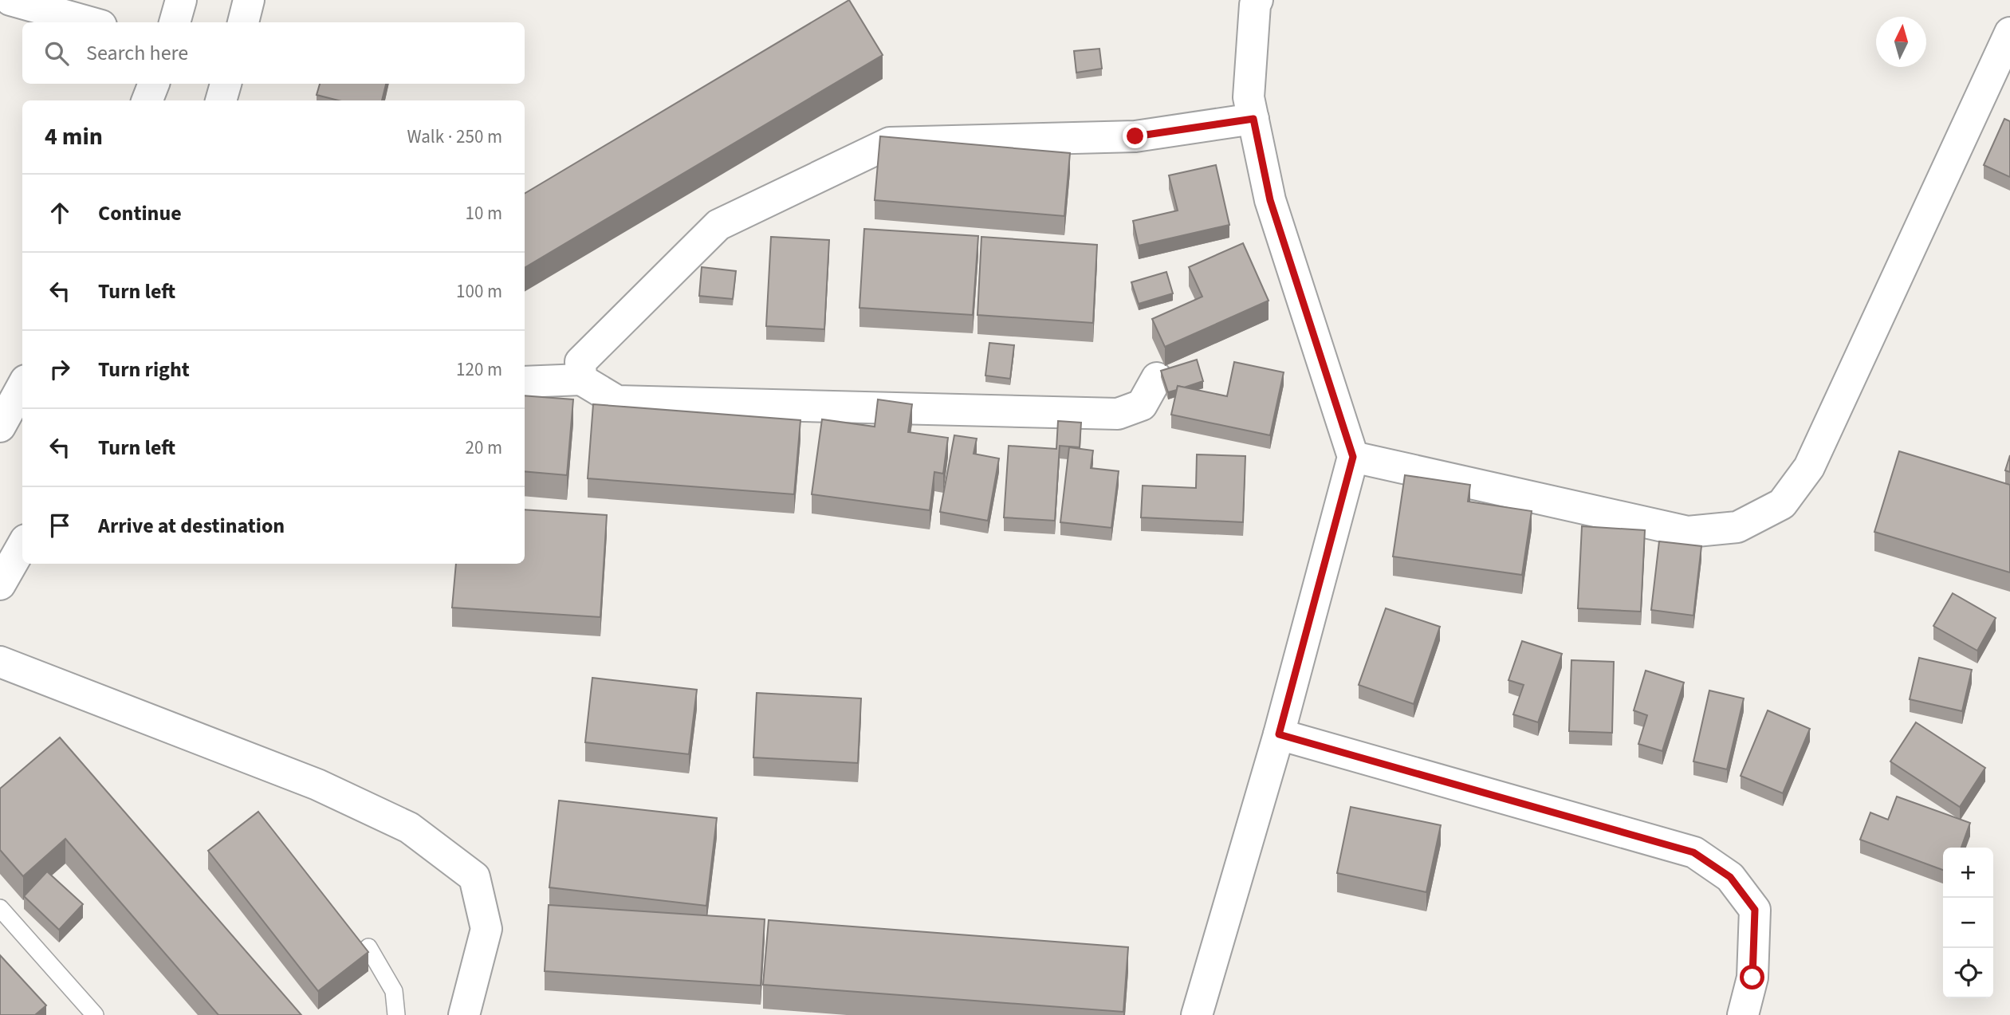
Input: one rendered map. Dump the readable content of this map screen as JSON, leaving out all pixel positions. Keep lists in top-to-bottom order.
{
  "north": "top",
  "page": {
    "search": "Search here",
    "heading": ["4 min", "Walk · 250 m"],
    "list": [
      ["Continue", "10 m"],
      ["Turn left", "100 m"],
      ["Turn right", "120 m"],
      ["Turn left", "20 m"],
      "Arrive at destination"
    ],
    "map_buttons": ["+", "−"]
  }
}
